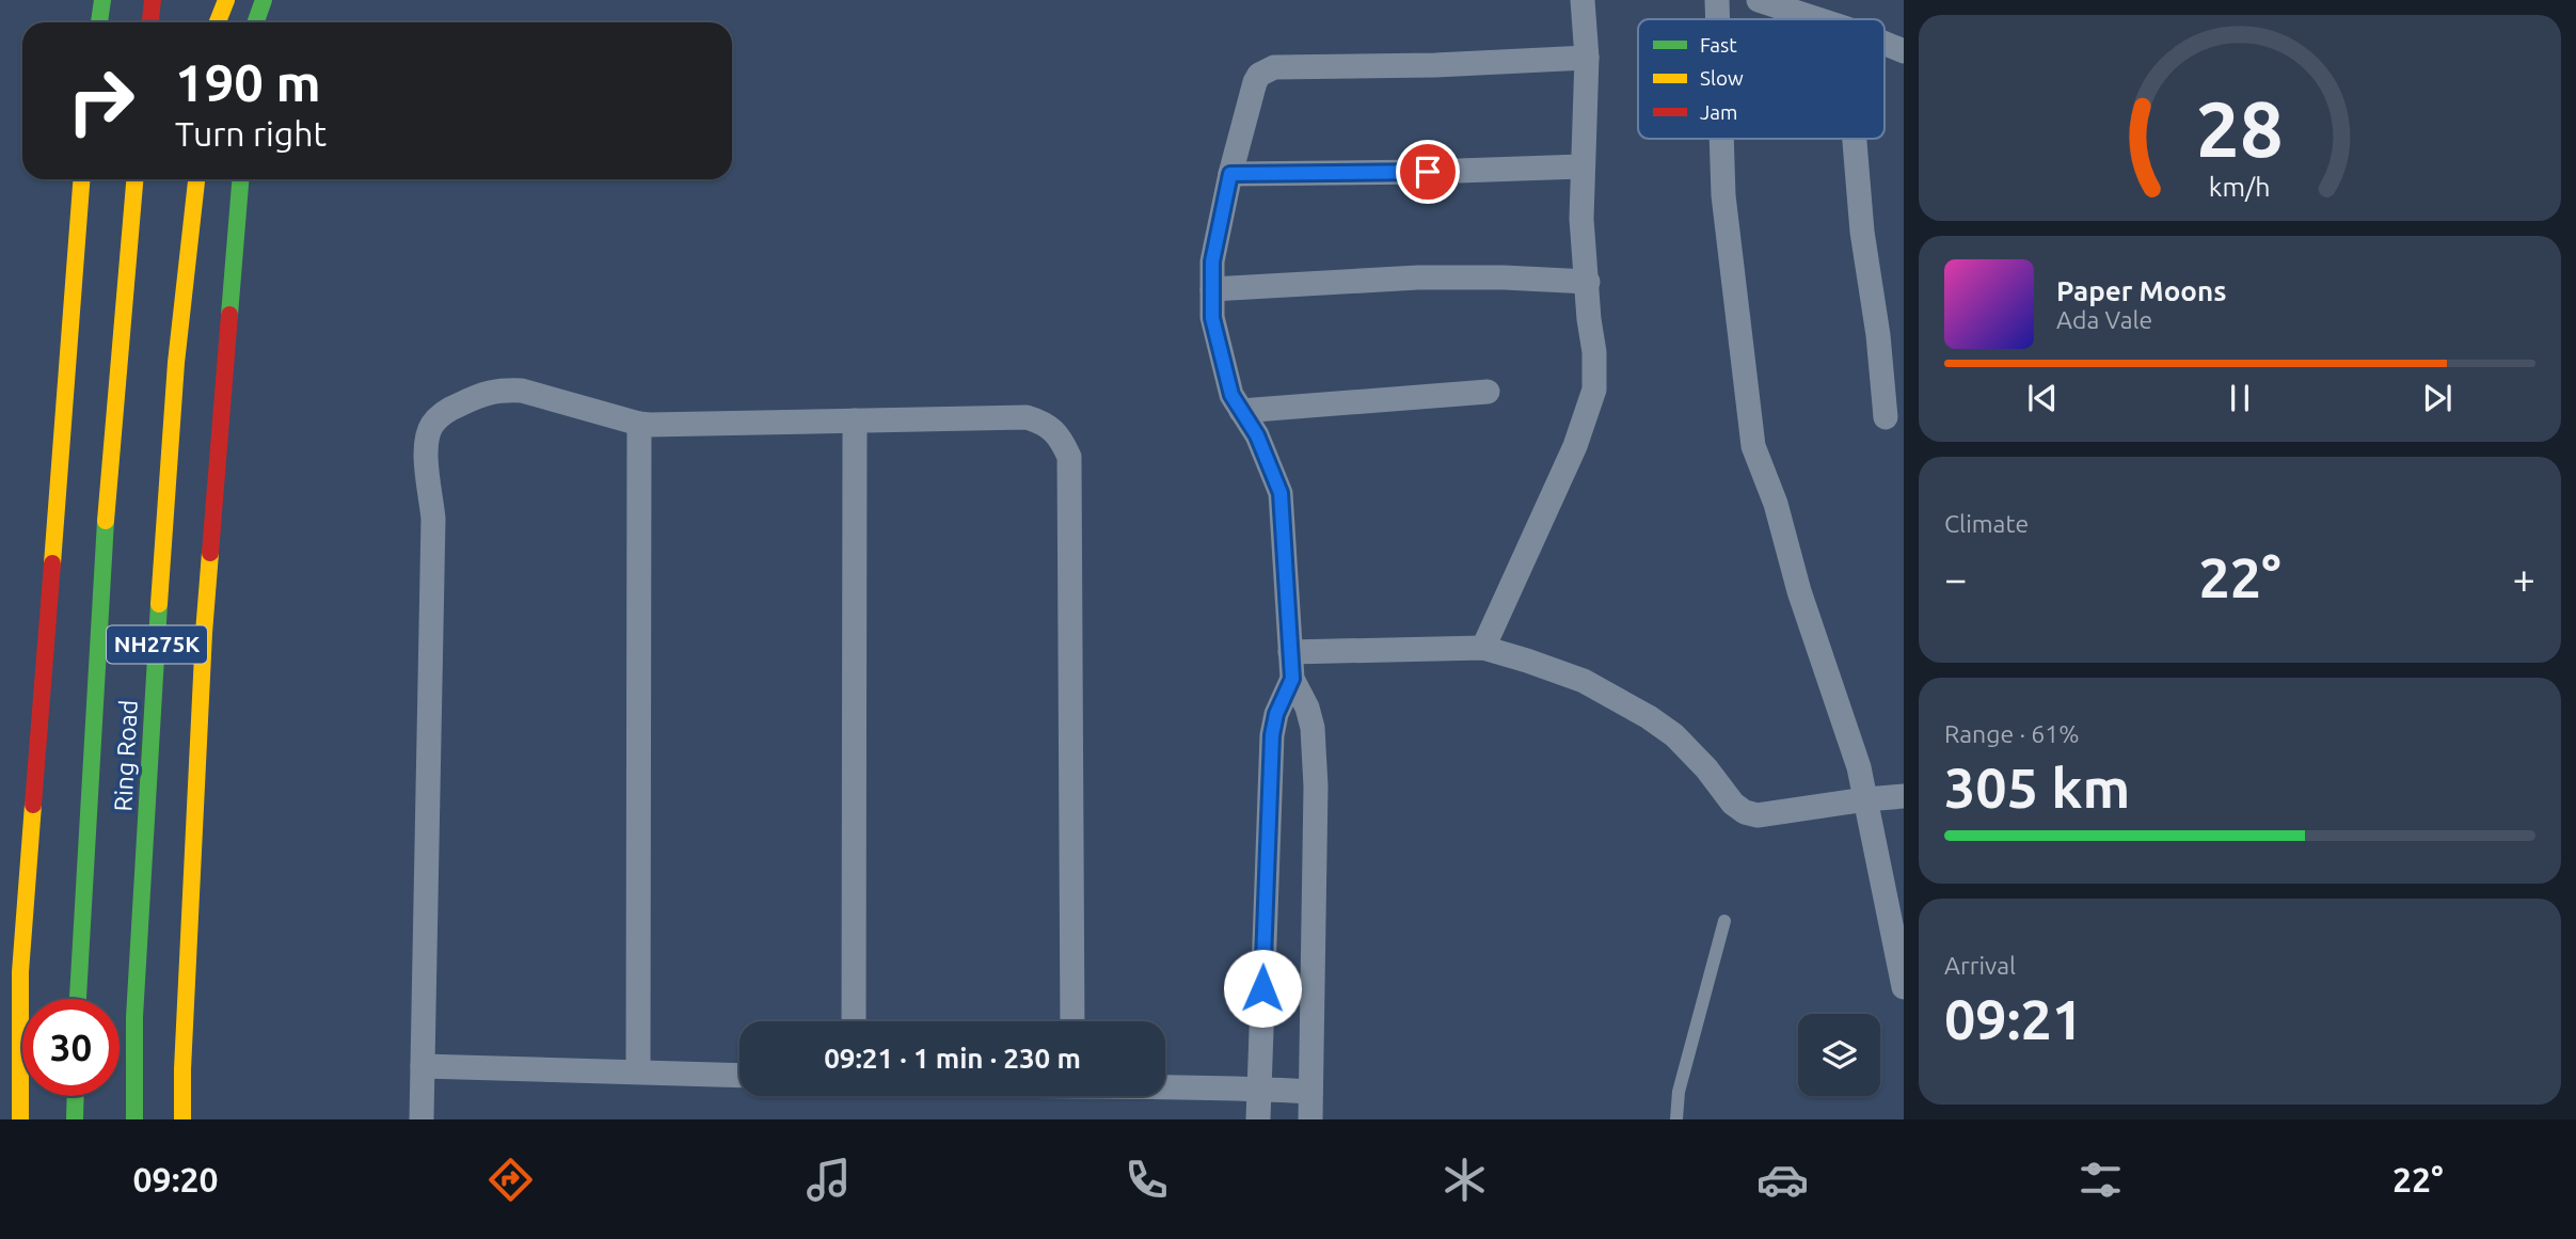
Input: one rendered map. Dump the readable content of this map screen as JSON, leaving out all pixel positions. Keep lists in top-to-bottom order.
{
  "streets": {
    "main road": ["NH275K", "Ring Road"]
  },
  "legend": ["Fast", "Slow", "Jam"],
  "page": {
    "turn": ["190 m", "Turn right"],
    "song": ["Paper Moons", "Ada Vale"],
    "tile": [
      "Climate",
      ["Range · 61%", "305 km"],
      ["Arrival", "09:21"]
    ],
    "heat": ["−", "22°", "+"],
    "limit": "30",
    "trip": "09:21 · 1 min · 230 m",
    "tabs": ["09:20", "22°"],
    "gauge": ["28", "km/h"]
  }
}
